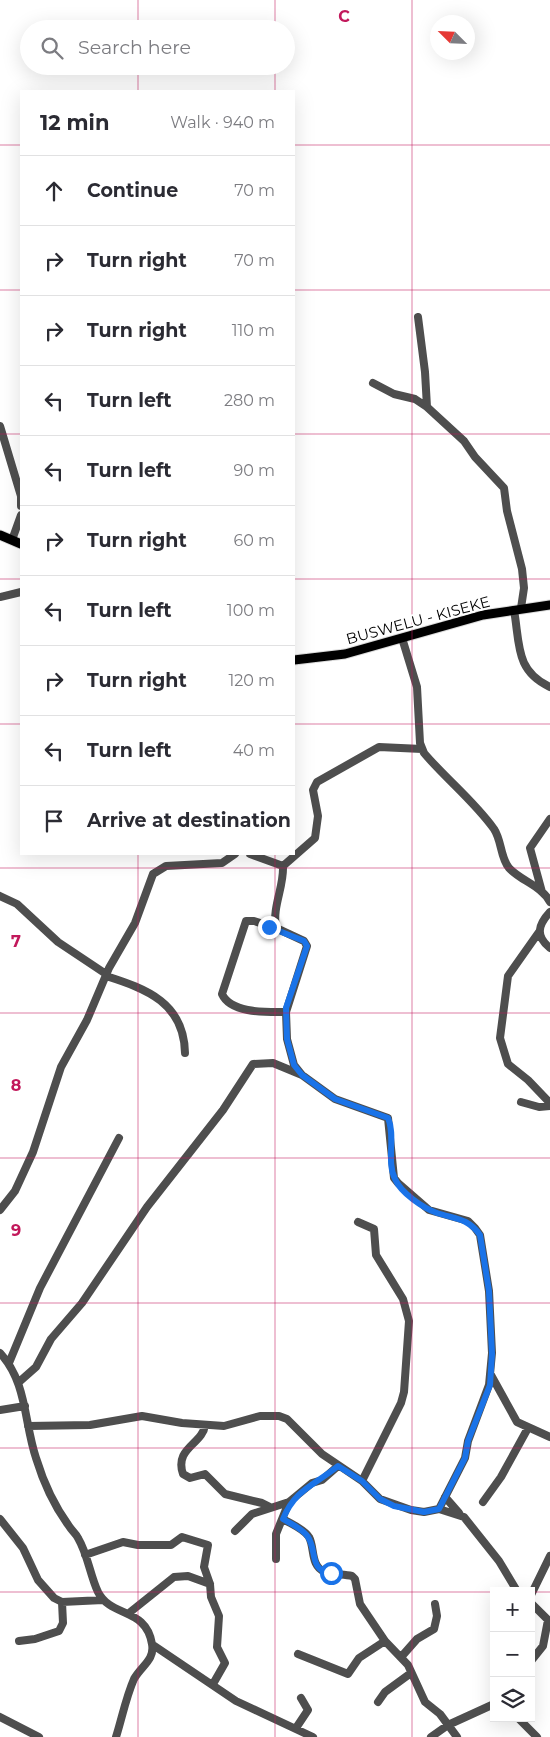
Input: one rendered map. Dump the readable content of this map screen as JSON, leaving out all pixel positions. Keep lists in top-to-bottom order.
{
  "streets": {
    "main road": ["BUSWELU - KISEKE"]
  },
  "north": "top left",
  "page": {
    "search": "Search here",
    "heading": ["12 min", "Walk · 940 m"],
    "list": [
      ["Continue", "70 m"],
      ["Turn right", "70 m"],
      ["Turn right", "110 m"],
      ["Turn left", "280 m"],
      ["Turn left", "90 m"],
      ["Turn right", "60 m"],
      ["Turn left", "100 m"],
      ["Turn right", "120 m"],
      ["Turn left", "40 m"],
      "Arrive at destination"
    ],
    "map_buttons": ["+", "−"]
  },
  "grid": {
    "columns": ["C"],
    "rows": ["7", "8", "9"]
  }
}
